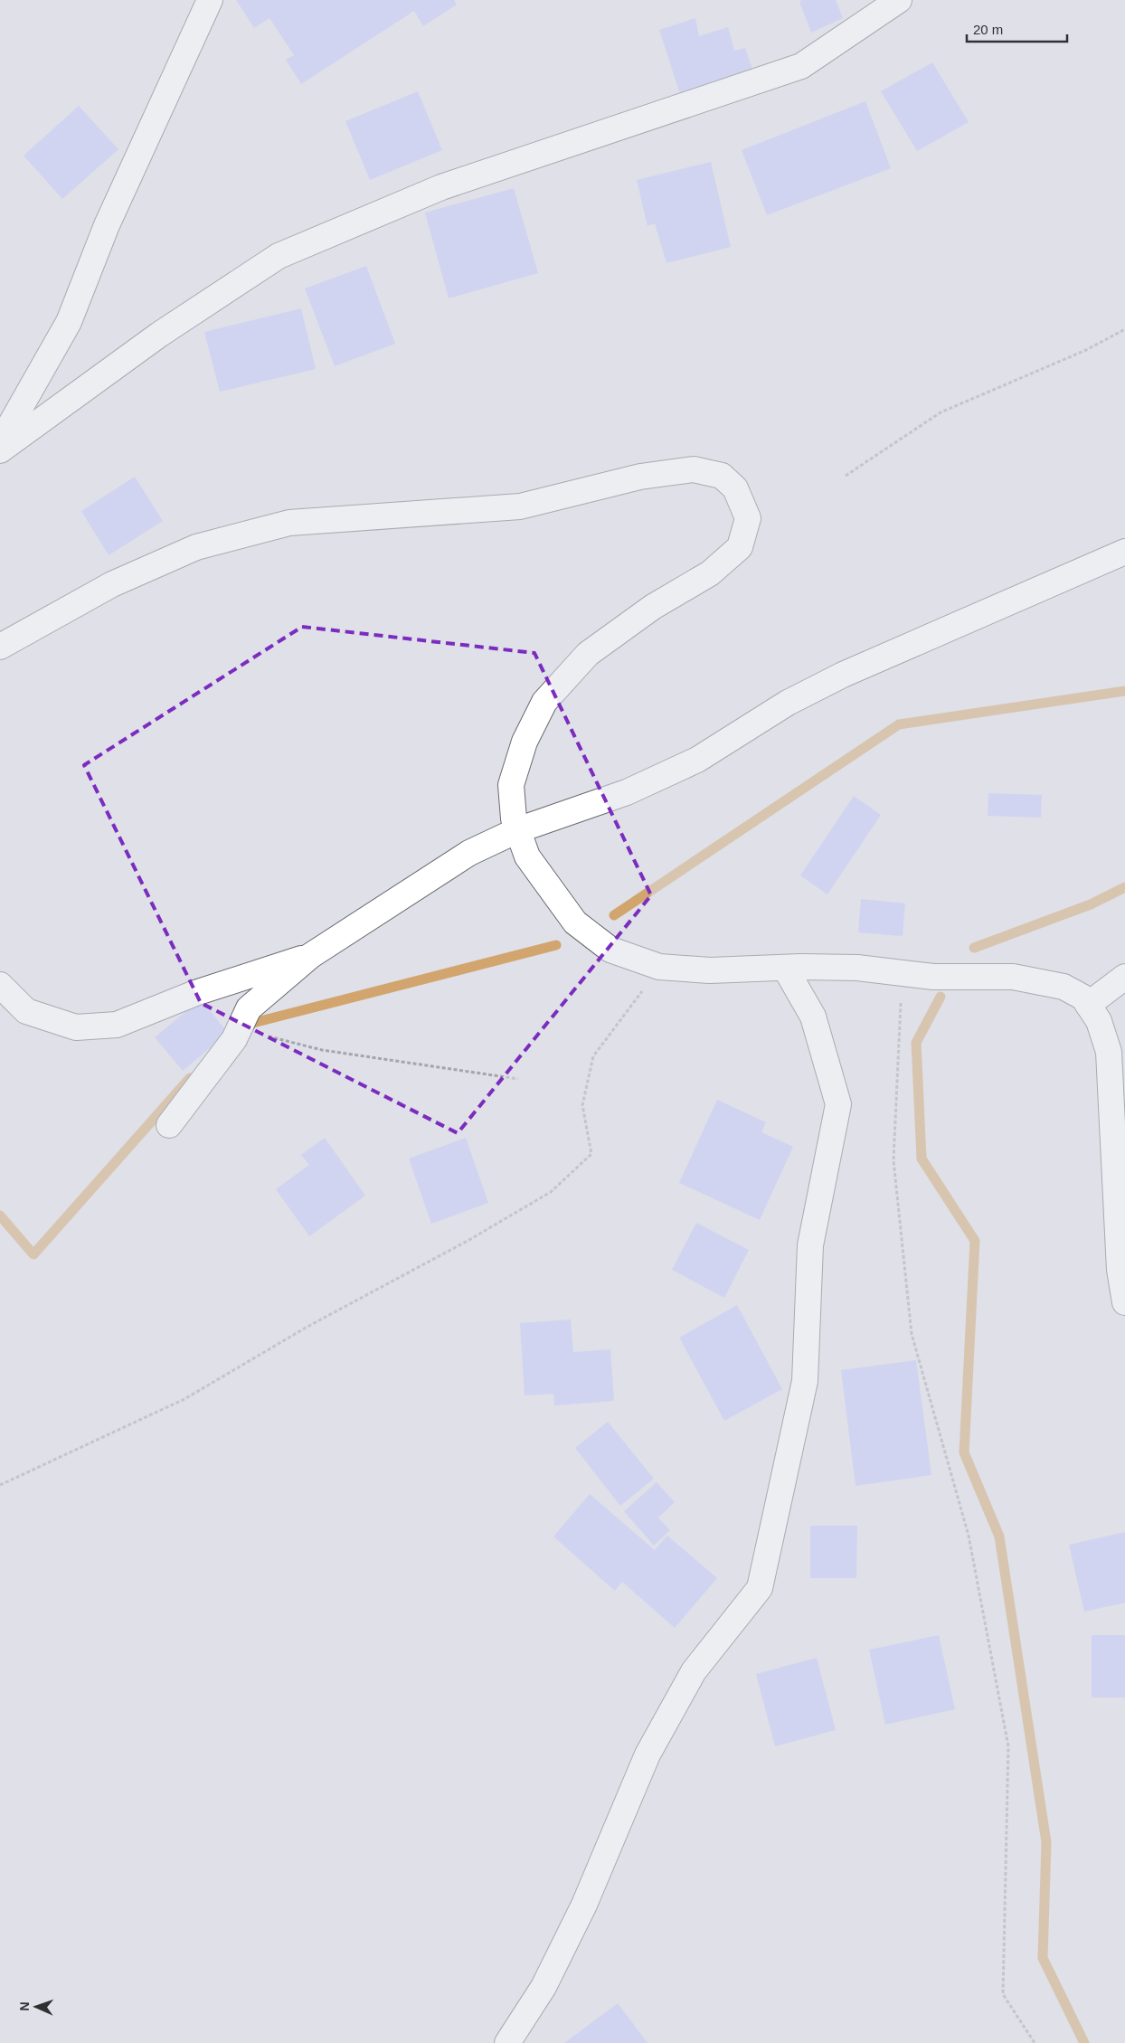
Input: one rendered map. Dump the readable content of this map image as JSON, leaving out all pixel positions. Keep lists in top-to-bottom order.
{
  "scale_bar": "20 m",
  "north": "left"
}
